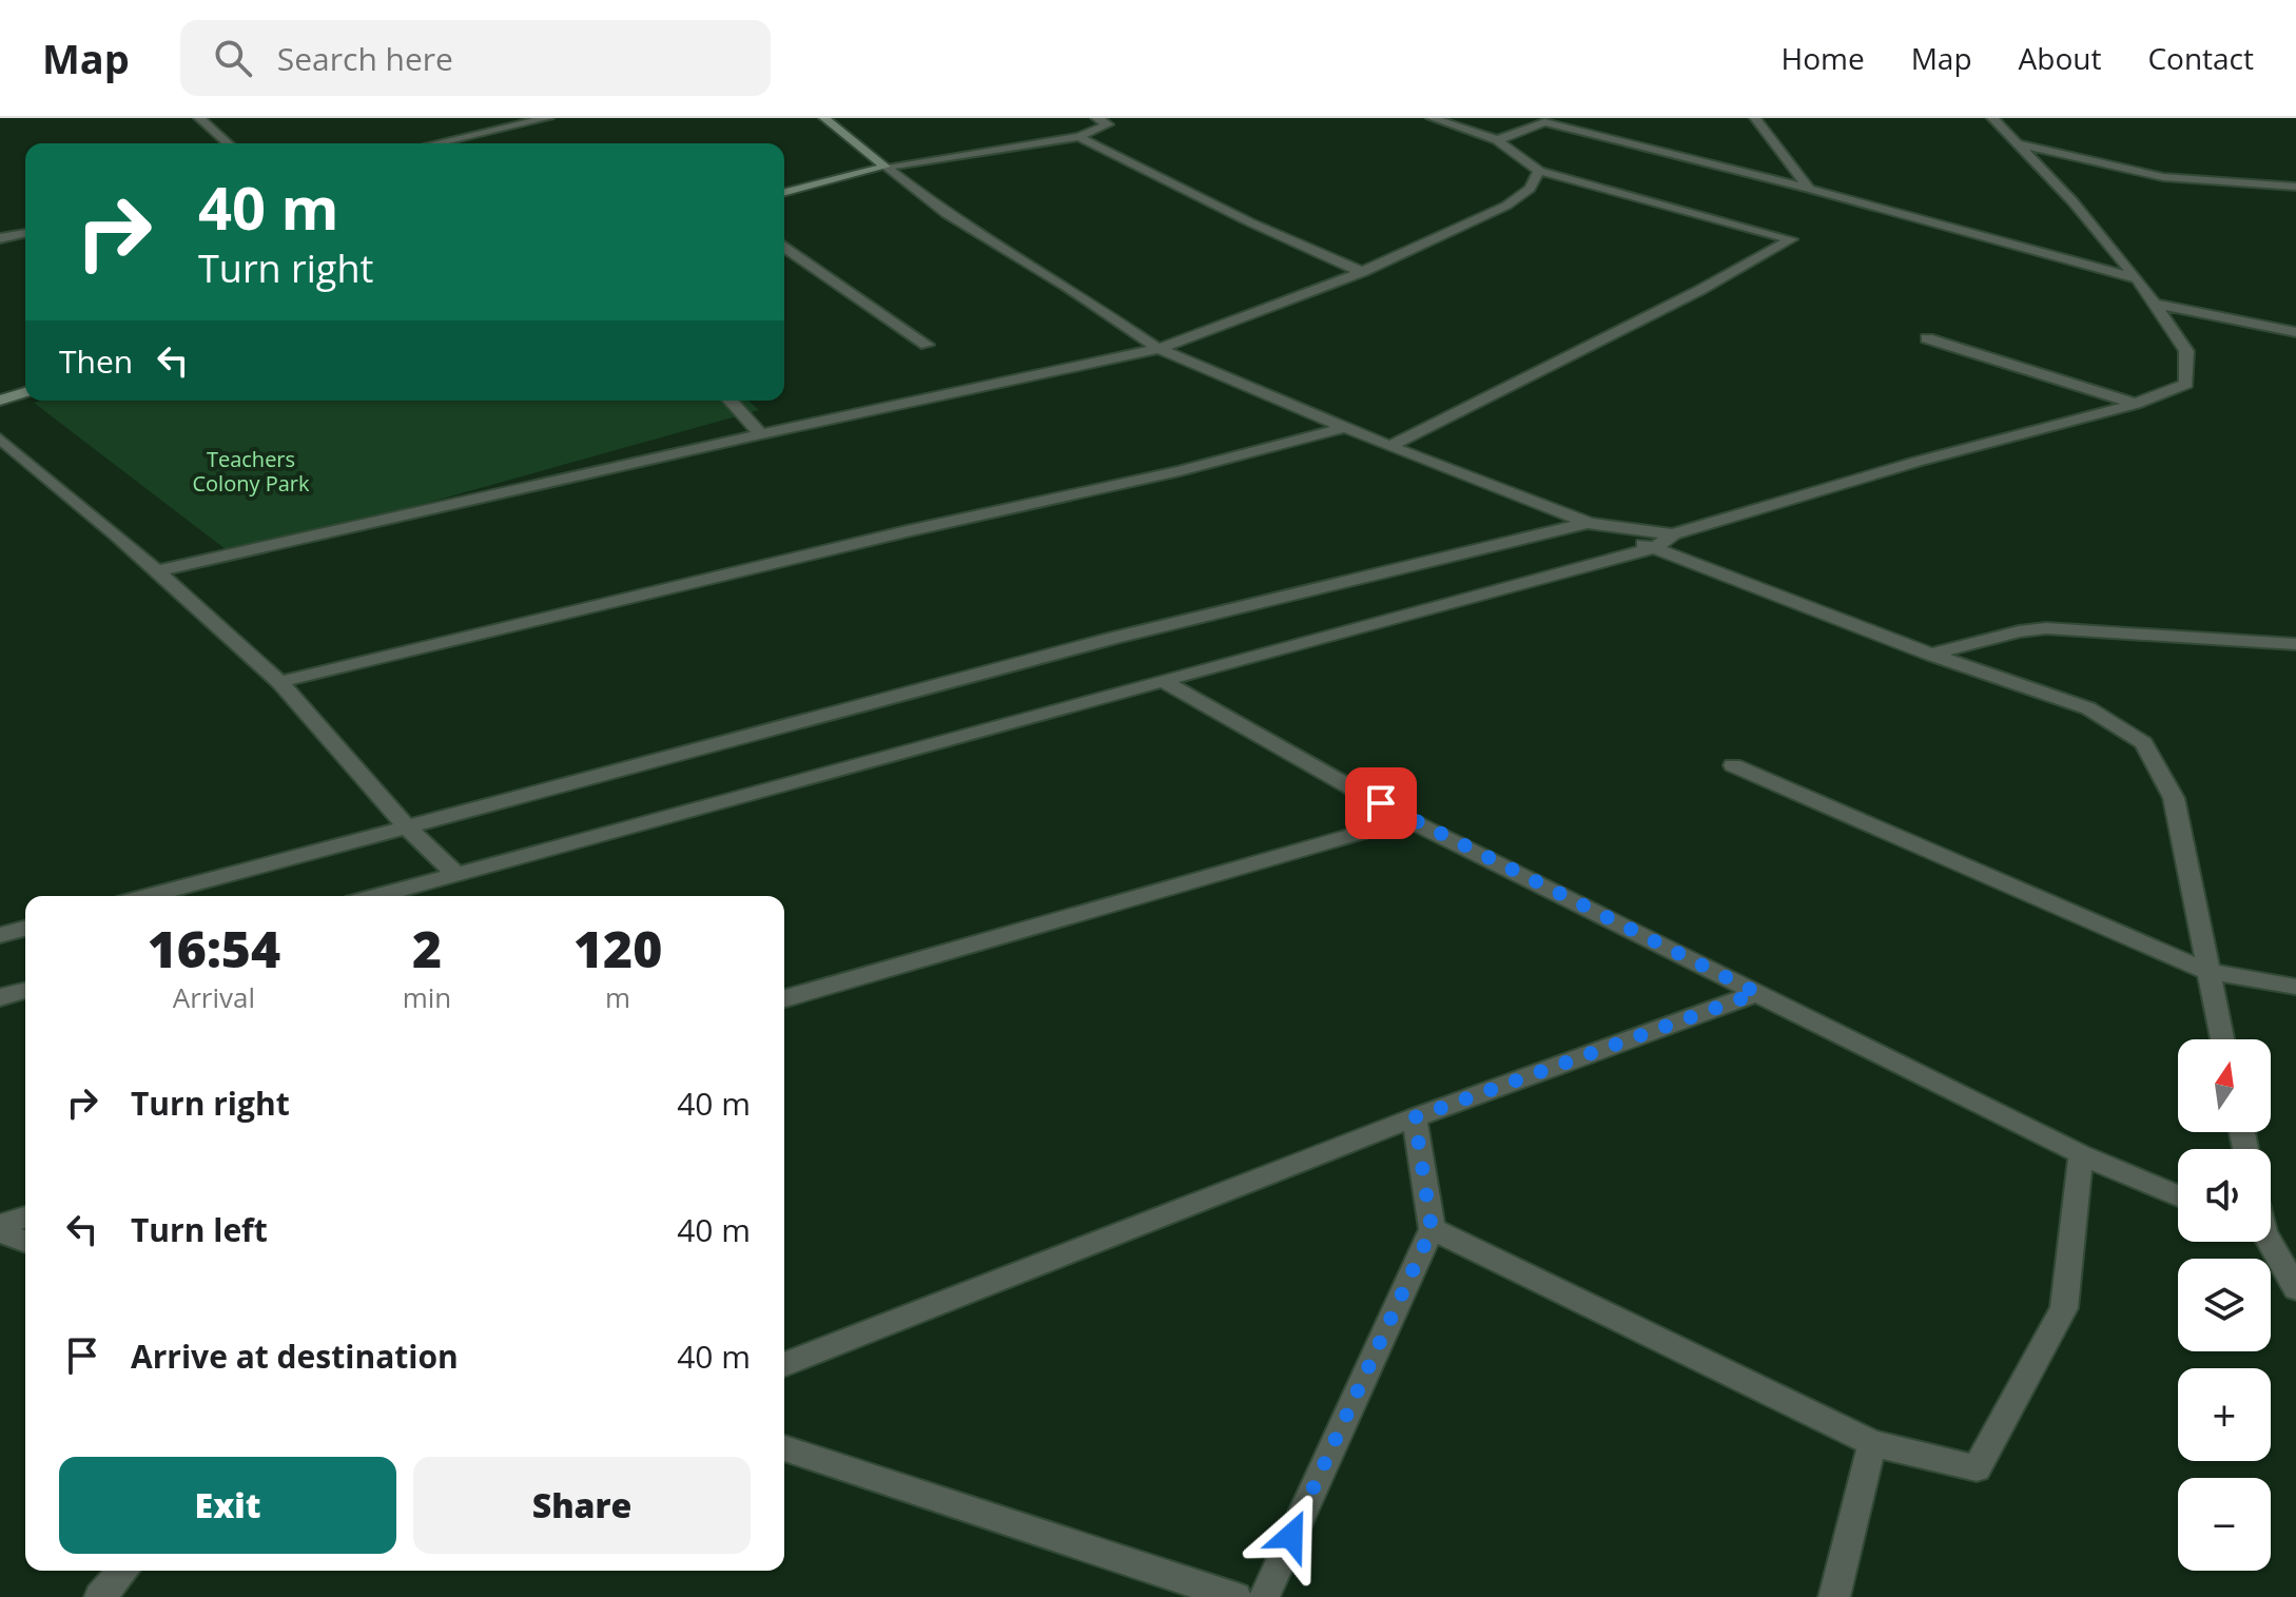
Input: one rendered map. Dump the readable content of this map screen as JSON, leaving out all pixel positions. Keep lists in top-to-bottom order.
{
  "parks": ["Teachers Colony Park"],
  "north": "top",
  "page": {
    "header": "Map",
    "search": "Search here",
    "nav": [
      "Home",
      "Map",
      "About",
      "Contact"
    ],
    "turn": ["40 m", "Turn right"],
    "then": "Then",
    "eta": [
      "16:54",
      "Arrival",
      "2",
      "min",
      "120",
      "m"
    ],
    "map_buttons": ["+", "−"],
    "list": [
      {
        "name": "Turn right",
        "value": "40 m"
      },
      {
        "name": "Turn left",
        "value": "40 m"
      },
      {
        "name": "Arrive at destination",
        "value": "40 m"
      }
    ],
    "buttons": ["Exit", "Share"]
  }
}
